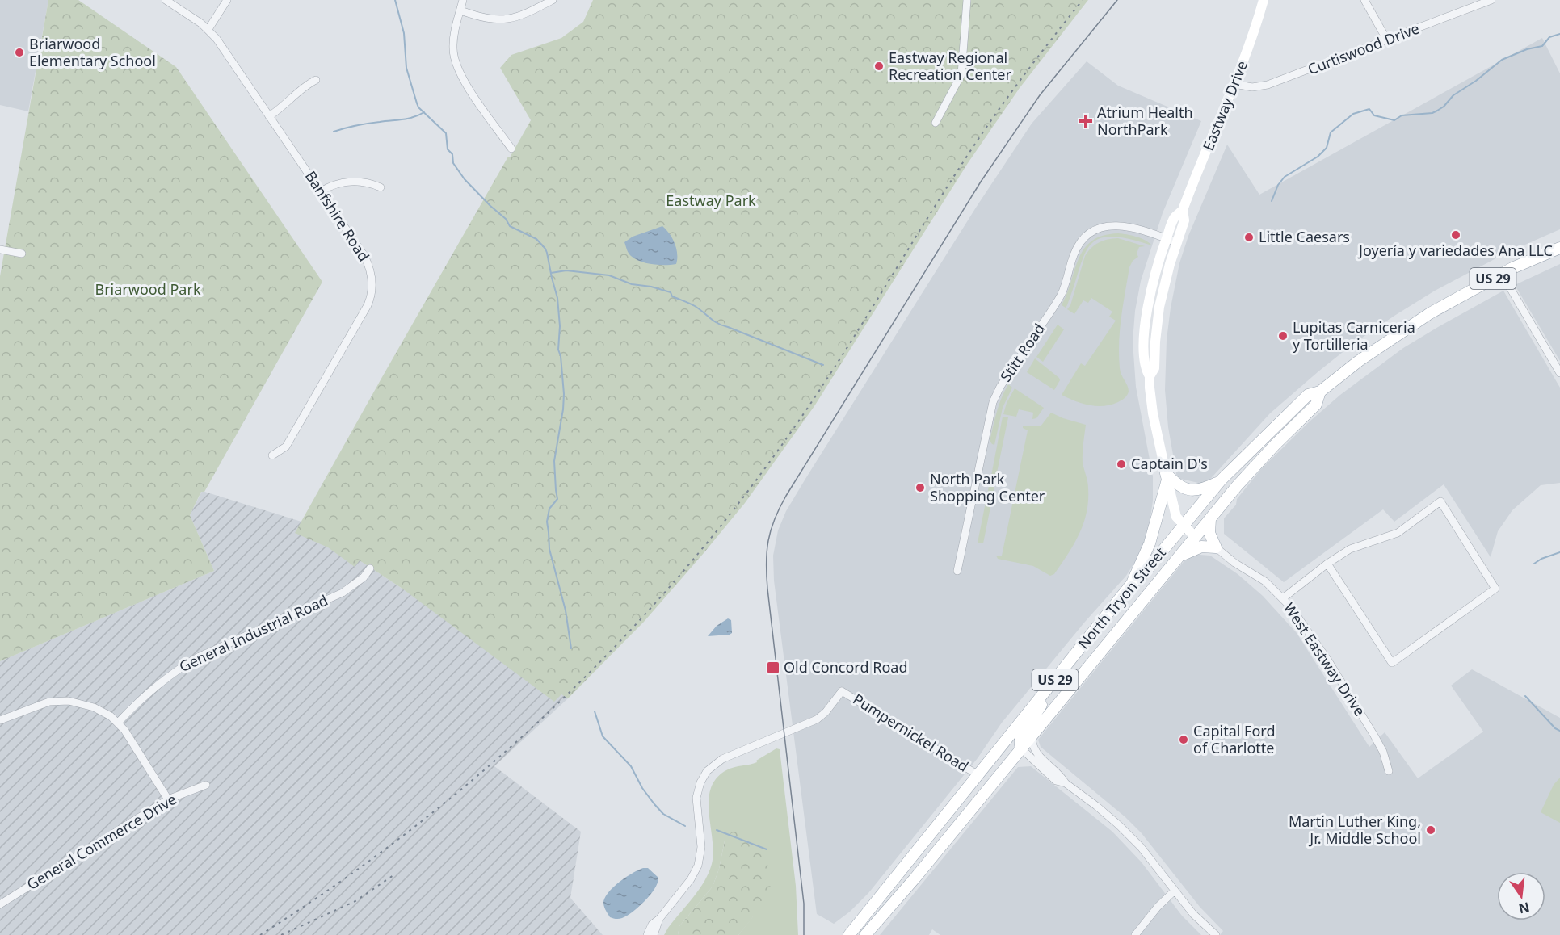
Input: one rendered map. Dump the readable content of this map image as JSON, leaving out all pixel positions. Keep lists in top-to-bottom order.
{
  "streets": {
    "main road": ["Eastway Drive", "US 29", "North Tryon Street"],
    "street": [
      "Curtiswood Drive",
      "Banfshire Road",
      "Stitt Road",
      "General Industrial Road",
      "West Eastway Drive",
      "Pumpernickel Road",
      "General Commerce Drive"
    ]
  },
  "crossings": [
    ["Curtiswood Drive", "Eastway Drive"],
    ["Eastway Drive", "Stitt Road"],
    ["Eastway Drive", "North Tryon Street"],
    ["North Tryon Street", "Pumpernickel Road"]
  ],
  "parks": ["Eastway Park", "Briarwood Park"],
  "places": {
    "other": [
      "Briarwood Elementary School",
      "Eastway Regional Recreation Center",
      "Joyería y variedades Ana LLC",
      "Little Caesars",
      "Lupitas Carniceria y Tortilleria",
      "Captain D's",
      "North Park Shopping Center",
      "Capital Ford of Charlotte",
      "Martin Luther King, Jr. Middle School"
    ],
    "health": ["Atrium Health NorthPark"],
    "transit": ["Old Concord Road"]
  },
  "north": "bottom"
}
